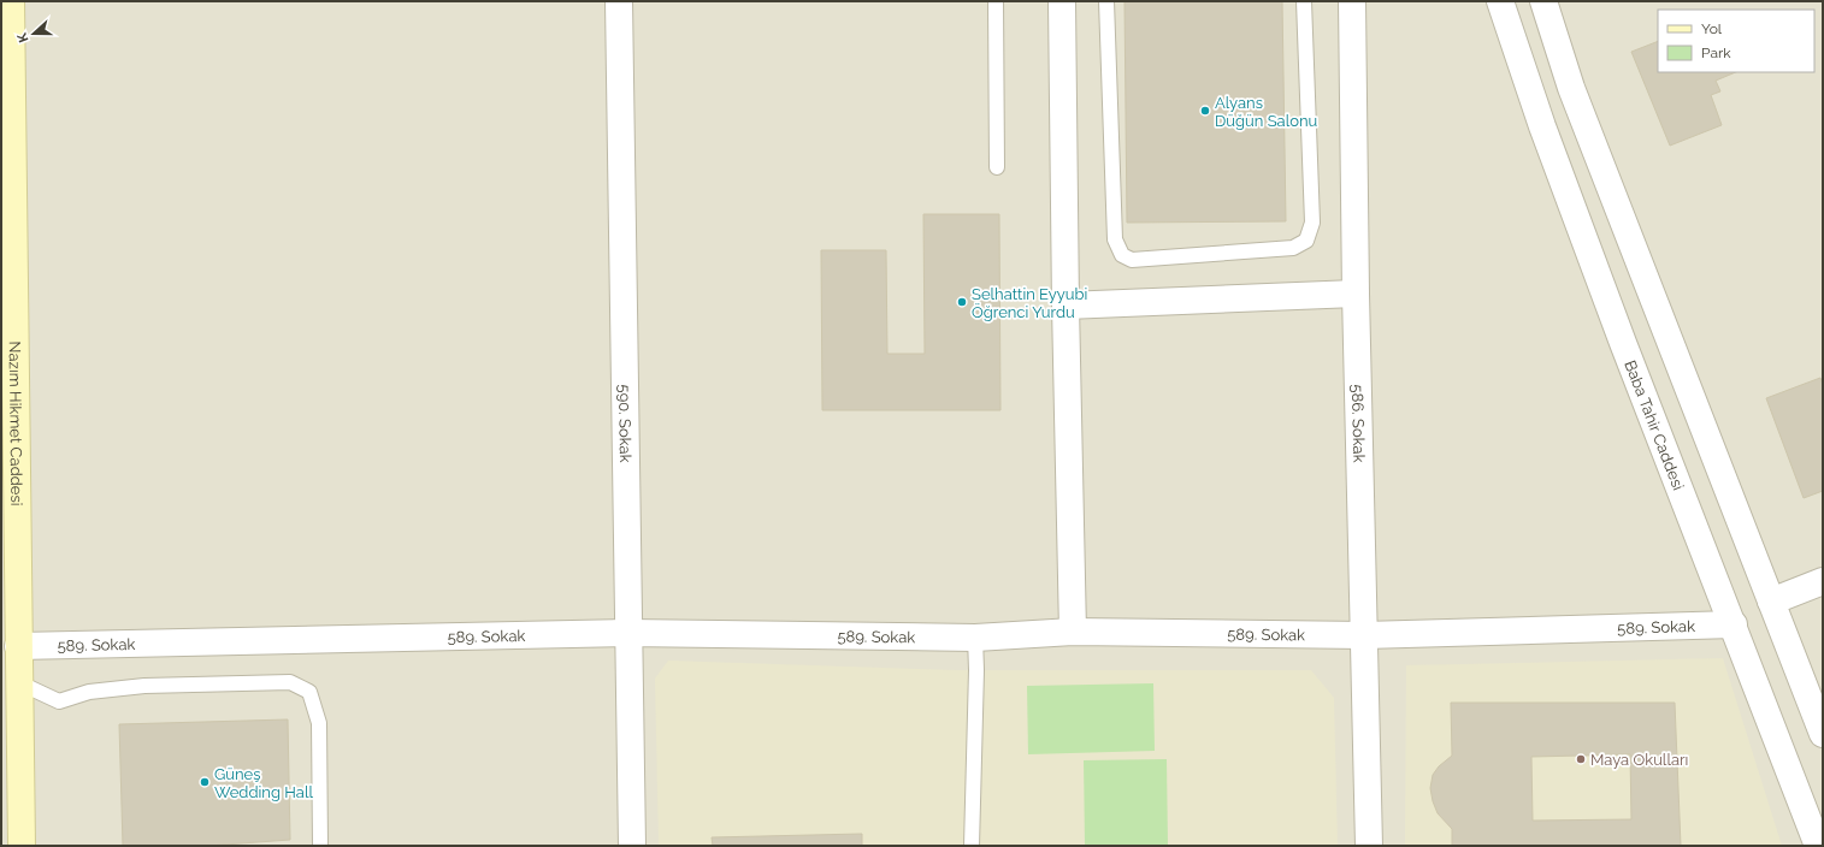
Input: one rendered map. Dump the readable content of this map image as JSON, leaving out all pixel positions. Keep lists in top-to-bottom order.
{
  "streets": {
    "main road": ["Nazım Hikmet Caddesi"],
    "street": [
      "590. Sokak",
      "586. Sokak",
      "Baba Tahir Caddesi",
      "589. Sokak"
    ]
  },
  "crossings": [
    ["Nazım Hikmet Caddesi", "589. Sokak"],
    ["590. Sokak", "589. Sokak"],
    ["586. Sokak", "589. Sokak"],
    ["Baba Tahir Caddesi", "589. Sokak"]
  ],
  "places": [
    "Alyans Düğün Salonu",
    "Selhattin Eyyubi Öğrenci Yurdu",
    "Maya Okulları",
    "Güneş Wedding Hall"
  ],
  "legend": ["Yol", "Park"],
  "north": "left"
}
